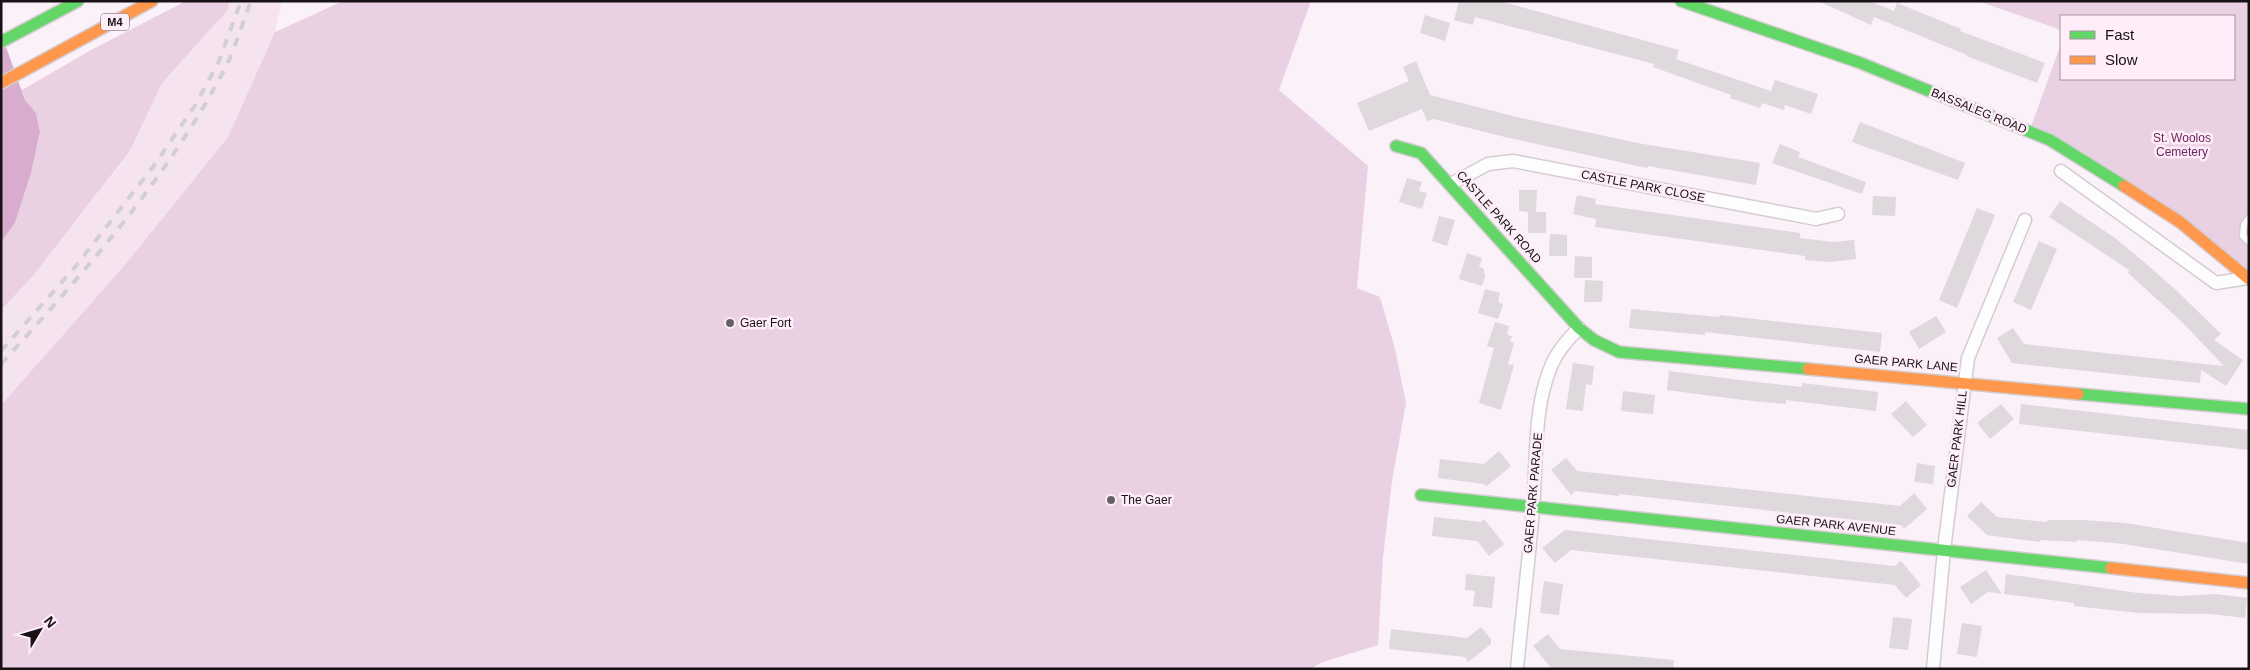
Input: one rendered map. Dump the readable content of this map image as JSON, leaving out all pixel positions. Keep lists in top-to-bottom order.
{
  "streets": {
    "main road": [
      "M4",
      "BASSALEG ROAD",
      "CASTLE PARK ROAD",
      "GAER PARK LANE",
      "GAER PARK AVENUE"
    ],
    "street": ["CASTLE PARK CLOSE", "GAER PARK HILL", "GAER PARK PARADE"]
  },
  "crossings": [
    ["CASTLE PARK CLOSE", "CASTLE PARK ROAD"],
    ["CASTLE PARK ROAD", "GAER PARK LANE"],
    ["CASTLE PARK ROAD", "GAER PARK PARADE"],
    ["GAER PARK LANE", "GAER PARK HILL"],
    ["GAER PARK LANE", "GAER PARK PARADE"],
    ["GAER PARK HILL", "GAER PARK AVENUE"],
    ["GAER PARK PARADE", "GAER PARK AVENUE"]
  ],
  "parks": ["St. Woolos Cemetery"],
  "places": ["Gaer Fort", "The Gaer"],
  "legend": ["Fast", "Slow"],
  "north": "top right"
}
